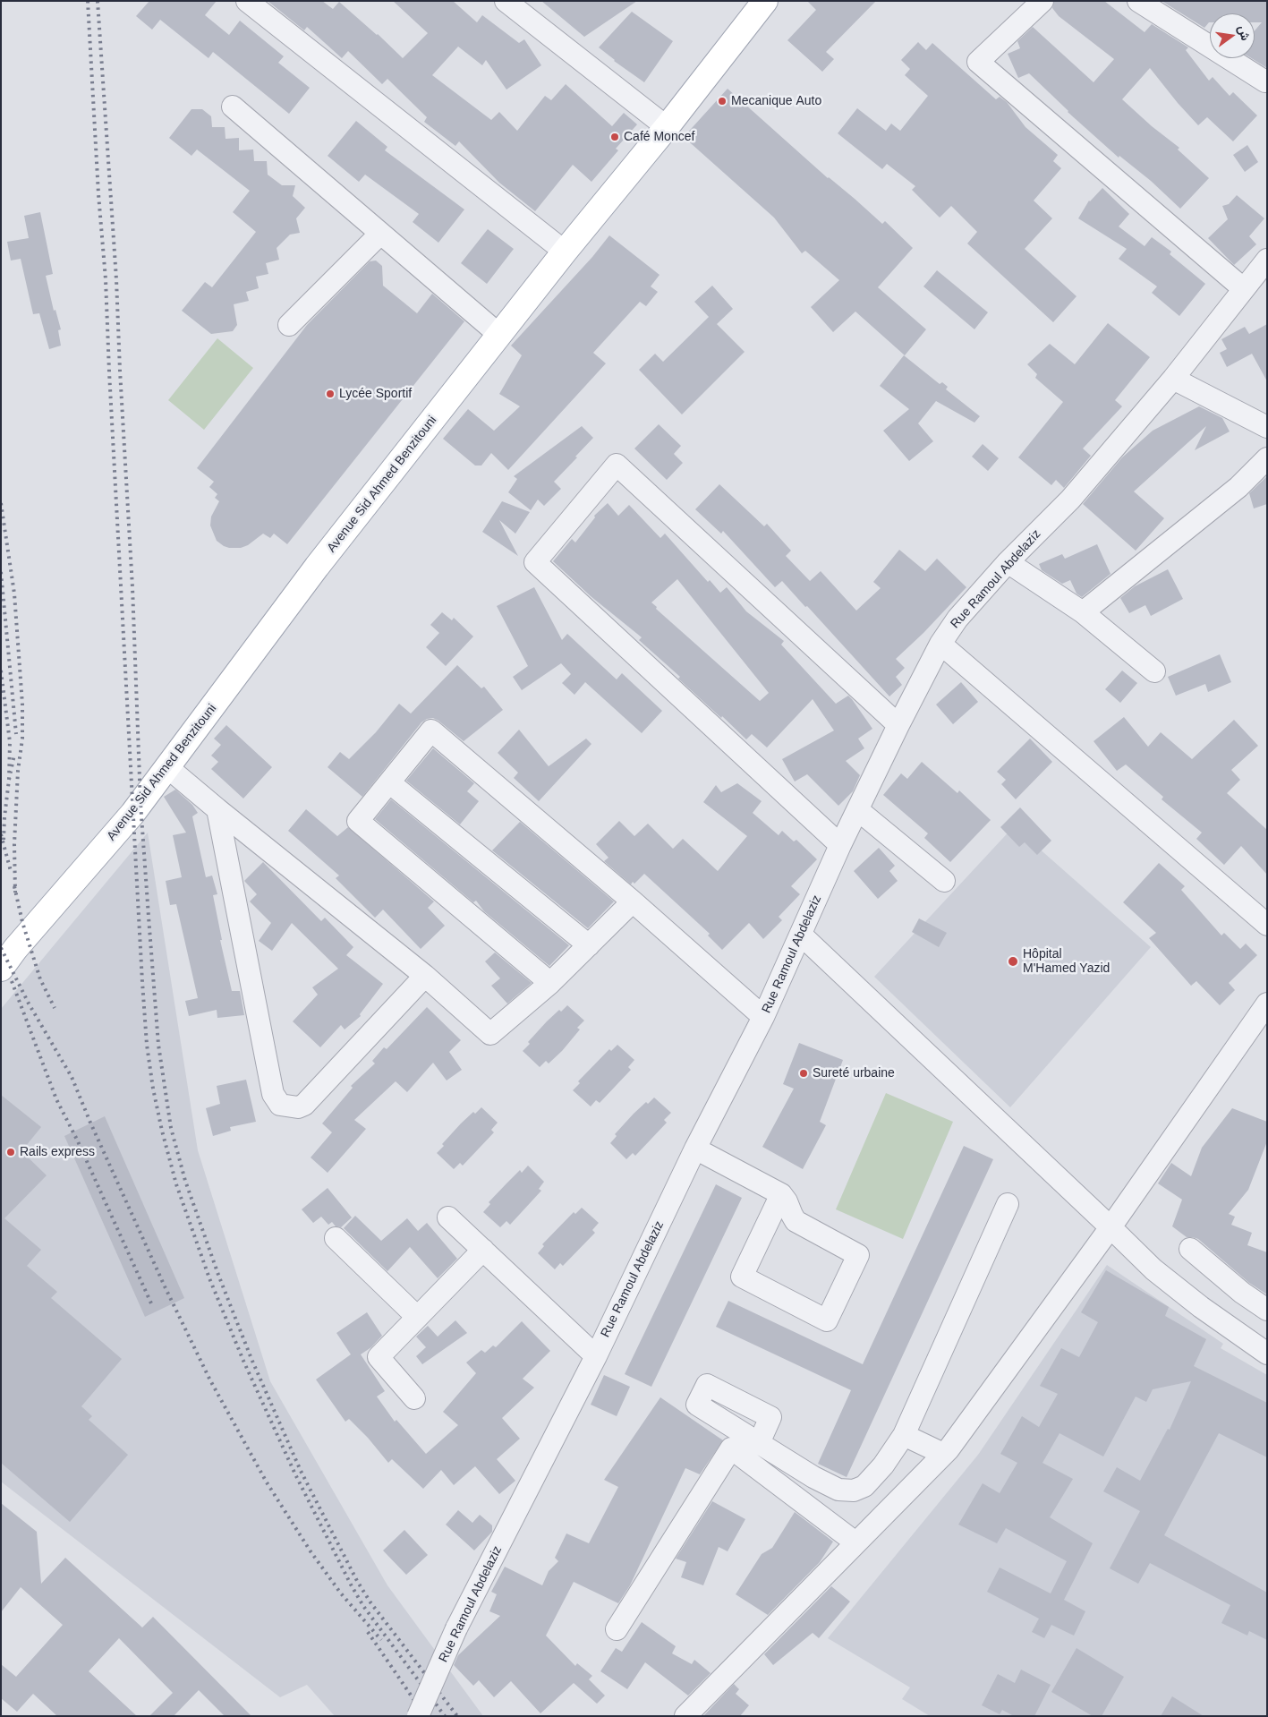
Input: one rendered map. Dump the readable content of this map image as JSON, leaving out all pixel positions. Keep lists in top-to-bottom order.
{
  "streets": {
    "main road": ["Avenue Sid Ahmed Benzitouni"],
    "street": ["Rue Ramoul Abdelaziz"]
  },
  "places": [
    "Mecanique Auto",
    "Café Moncef",
    "Lycée Sportif",
    "Hôpital M'Hamed Yazid",
    "Sureté urbaine",
    "Rails express"
  ],
  "north": "right"
}
